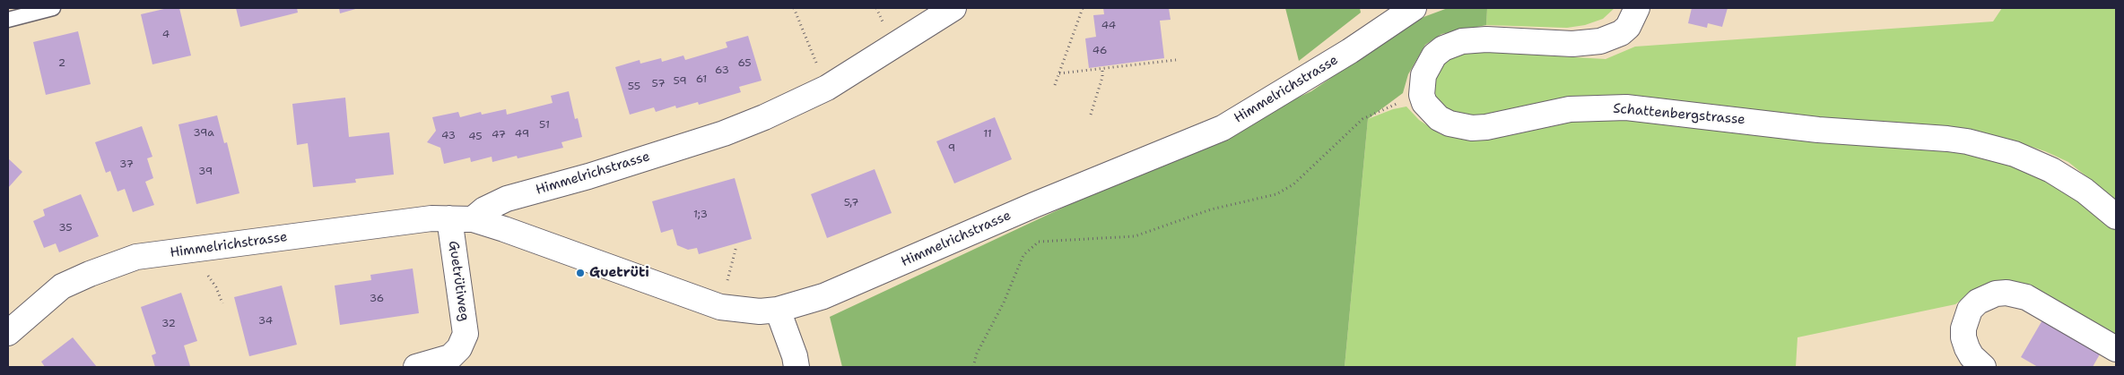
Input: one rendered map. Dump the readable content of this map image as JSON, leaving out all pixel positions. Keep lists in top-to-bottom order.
{
  "streets": {
    "street": ["Himmelrichstrasse", "Schattenbergstrasse", "Guetrütiweg"]
  },
  "crossings": [
    ["Himmelrichstrasse", "Guetrütiweg"]
  ],
  "places": ["Guetrüti"],
  "house_numbers": [
    "44",
    "4",
    "46",
    "2",
    "65",
    "63",
    "61",
    "59",
    "57",
    "55",
    "51",
    "39a",
    "49",
    "11",
    "47",
    "43",
    "45",
    "9",
    "37",
    "39",
    "5,7",
    "1;3",
    "35",
    "36",
    "34",
    "32"
  ]
}
